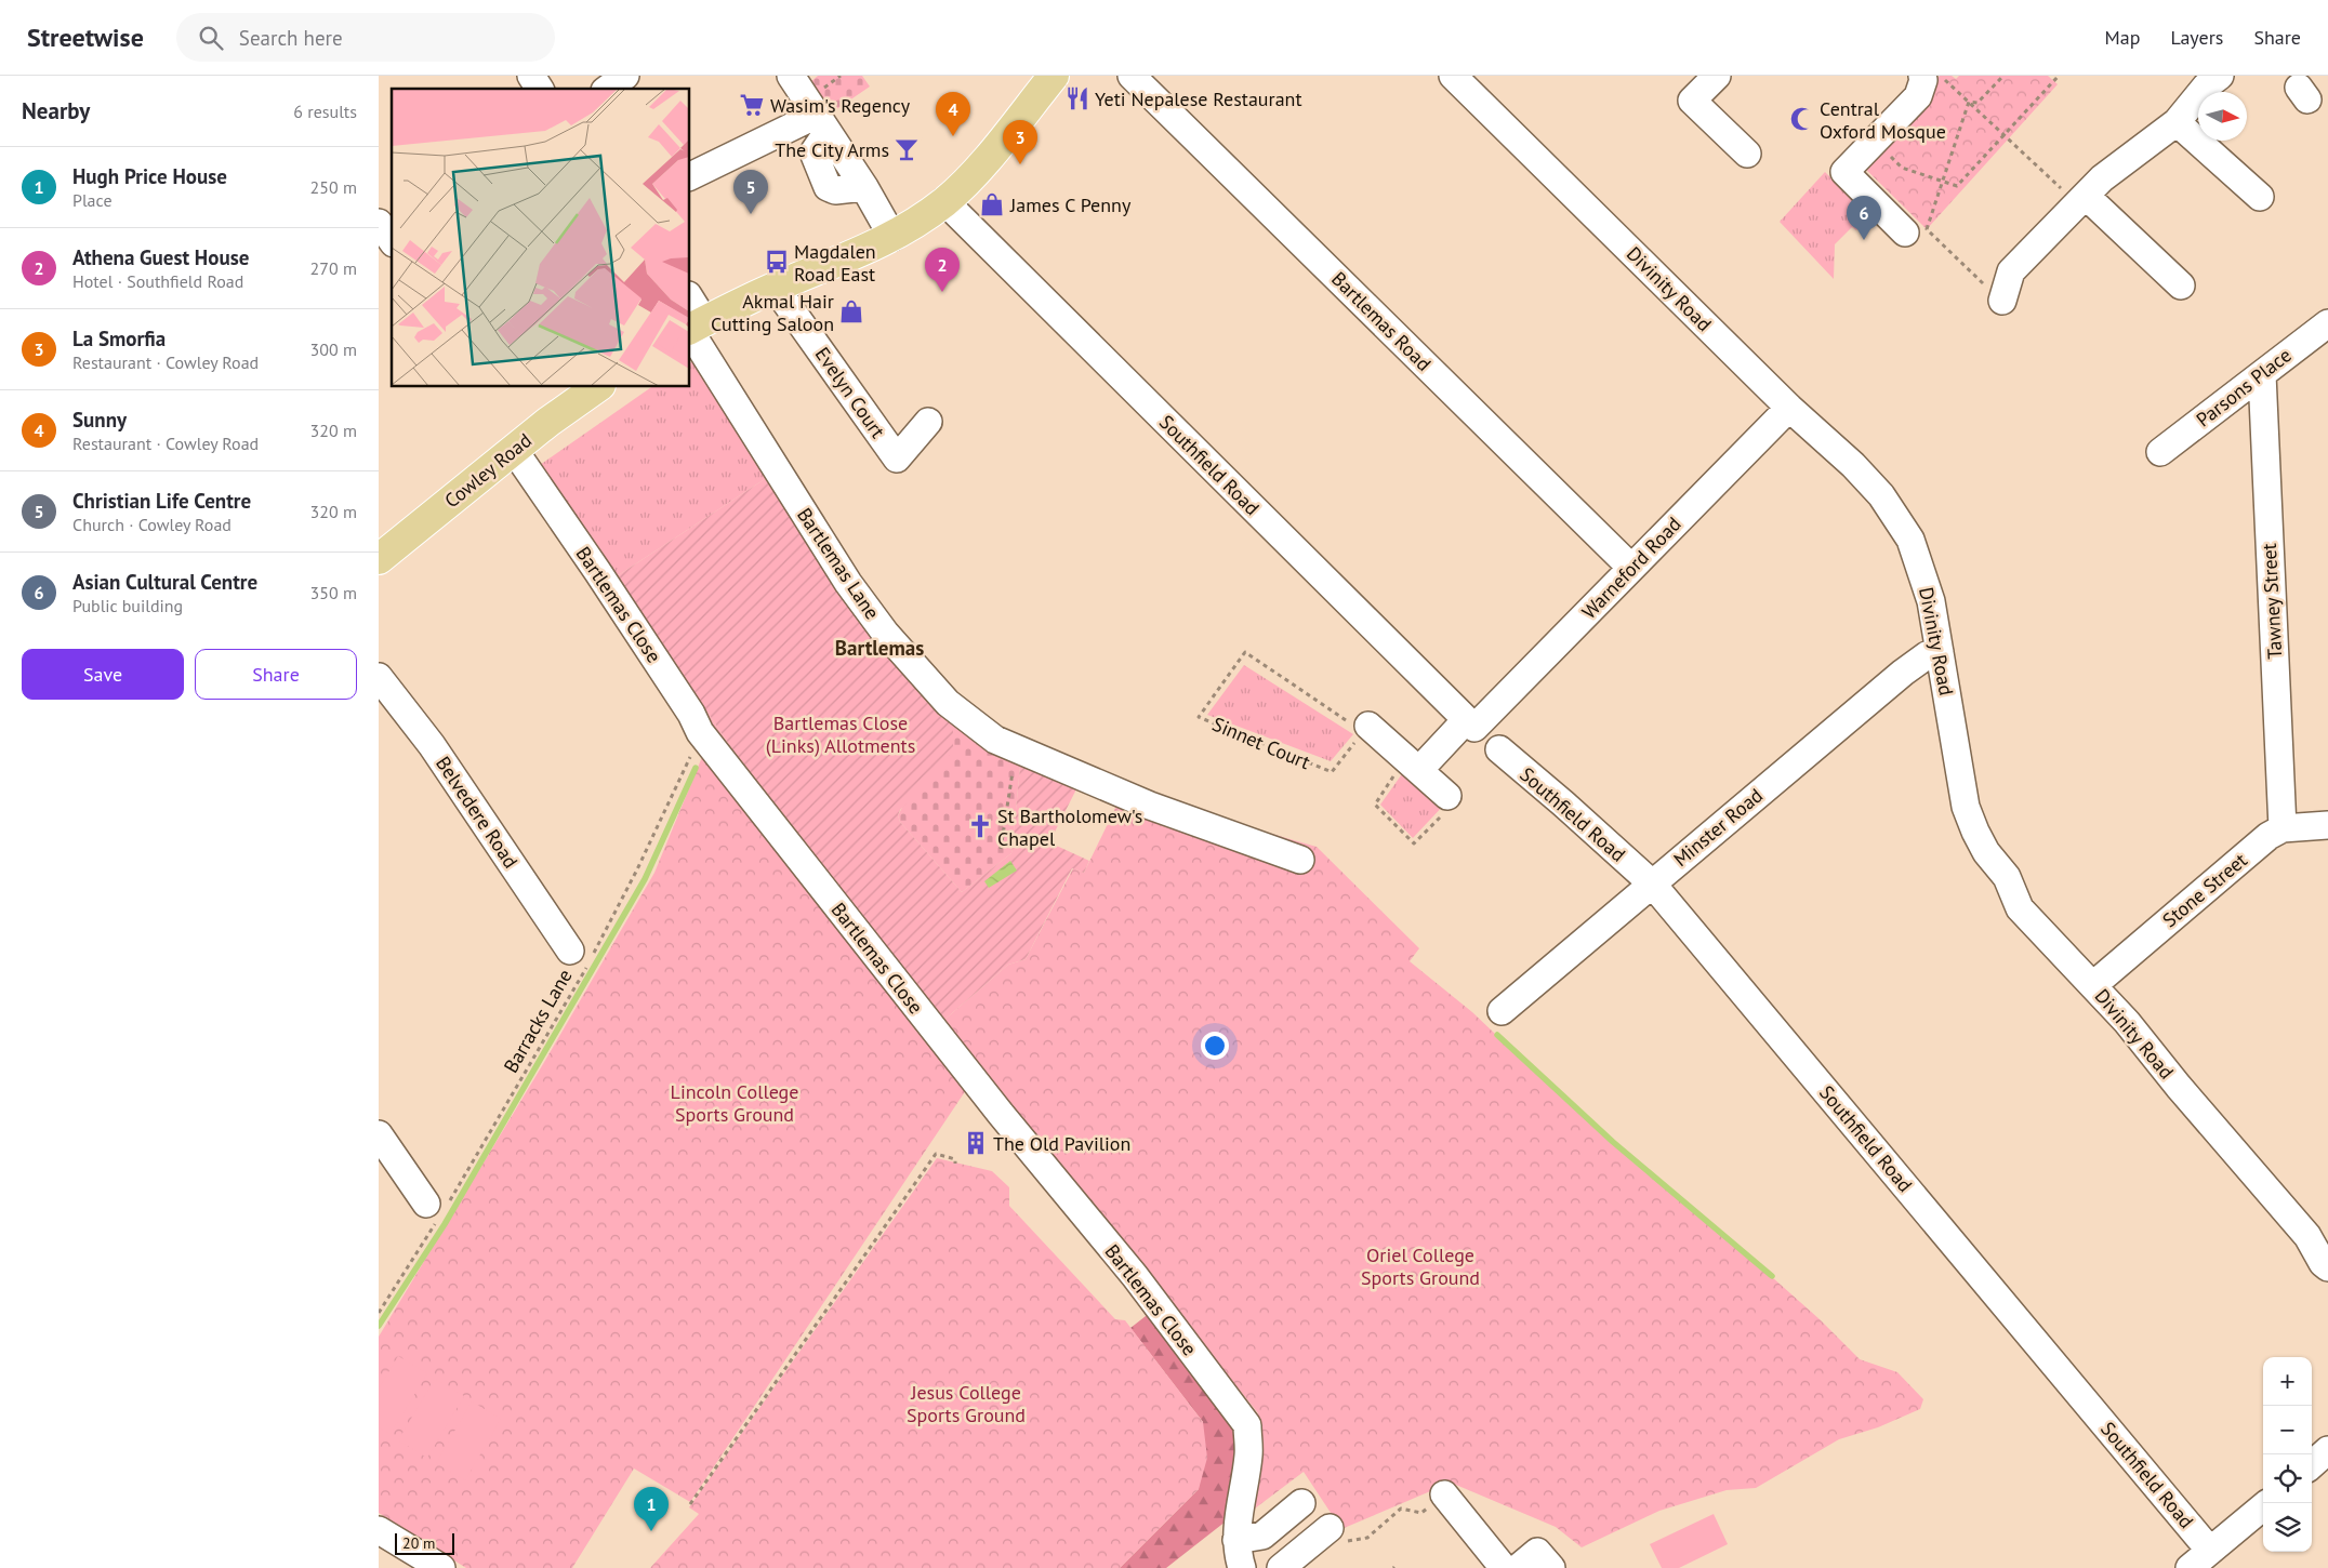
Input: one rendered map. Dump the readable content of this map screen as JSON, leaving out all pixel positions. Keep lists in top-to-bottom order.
{
  "streets": {
    "main road": ["Cowley Road"],
    "street": [
      "Divinity Road",
      "Bartlemas Road",
      "Parsons Place",
      "Evelyn Court",
      "Southfield Road",
      "Bartlemas Lane",
      "Warneford Road",
      "Tawney Street",
      "Bartlemas Close",
      "Belvedere Road",
      "Minster Road",
      "Stone Street"
    ],
    "path": ["Sinnet Court", "Barracks Lane"]
  },
  "crossings": [
    ["Divinity Road", "Warneford Road"],
    ["Divinity Road", "Minster Road"],
    ["Divinity Road", "Stone Street"],
    ["Bartlemas Road", "Warneford Road"],
    ["Parsons Place", "Tawney Street"],
    ["Southfield Road", "Warneford Road"],
    ["Southfield Road", "Minster Road"],
    ["Cowley Road", "Bartlemas Close"],
    ["Tawney Street", "Stone Street"],
    ["Bartlemas Close", "Barracks Lane"],
    ["Belvedere Road", "Barracks Lane"]
  ],
  "districts": ["Bartlemas"],
  "parks": [
    "Bartlemas Close (Links) Allotments",
    "Lincoln College Sports Ground",
    "Oriel College Sports Ground",
    "Jesus College Sports Ground"
  ],
  "places": {
    "restaurant": ["Yeti Nepalese Restaurant"],
    "supermarket": ["Wasim's Regency"],
    "mosque": ["Central Oxford Mosque"],
    "bar": ["The City Arms"],
    "shop": ["James C Penny", "Akmal Hair Cutting Saloon"],
    "bus stop": ["Magdalen Road East"],
    "church": ["St Bartholomew's Chapel"],
    "building": ["The Old Pavilion"]
  },
  "scale_bar": "20 m",
  "north": "right",
  "page": {
    "header": "Streetwise",
    "search": "Search here",
    "nav": ["Map", "Layers", "Share"],
    "heading": ["Nearby", "6 results"],
    "pins": [
      "4",
      "3",
      "5",
      "6",
      "2",
      "1"
    ],
    "list": [
      {
        "mark": "1",
        "name": "Hugh Price House",
        "note": "Place",
        "value": "250 m"
      },
      {
        "mark": "2",
        "name": "Athena Guest House",
        "note": "Hotel · Southfield Road",
        "value": "270 m"
      },
      {
        "mark": "3",
        "name": "La Smorfia",
        "note": "Restaurant · Cowley Road",
        "value": "300 m"
      },
      {
        "mark": "4",
        "name": "Sunny",
        "note": "Restaurant · Cowley Road",
        "value": "320 m"
      },
      {
        "mark": "5",
        "name": "Christian Life Centre",
        "note": "Church · Cowley Road",
        "value": "320 m"
      },
      {
        "mark": "6",
        "name": "Asian Cultural Centre",
        "note": "Public building",
        "value": "350 m"
      }
    ],
    "buttons": ["Save", "Share"],
    "map_buttons": ["+", "−"],
    "scale": "20 m"
  }
}
